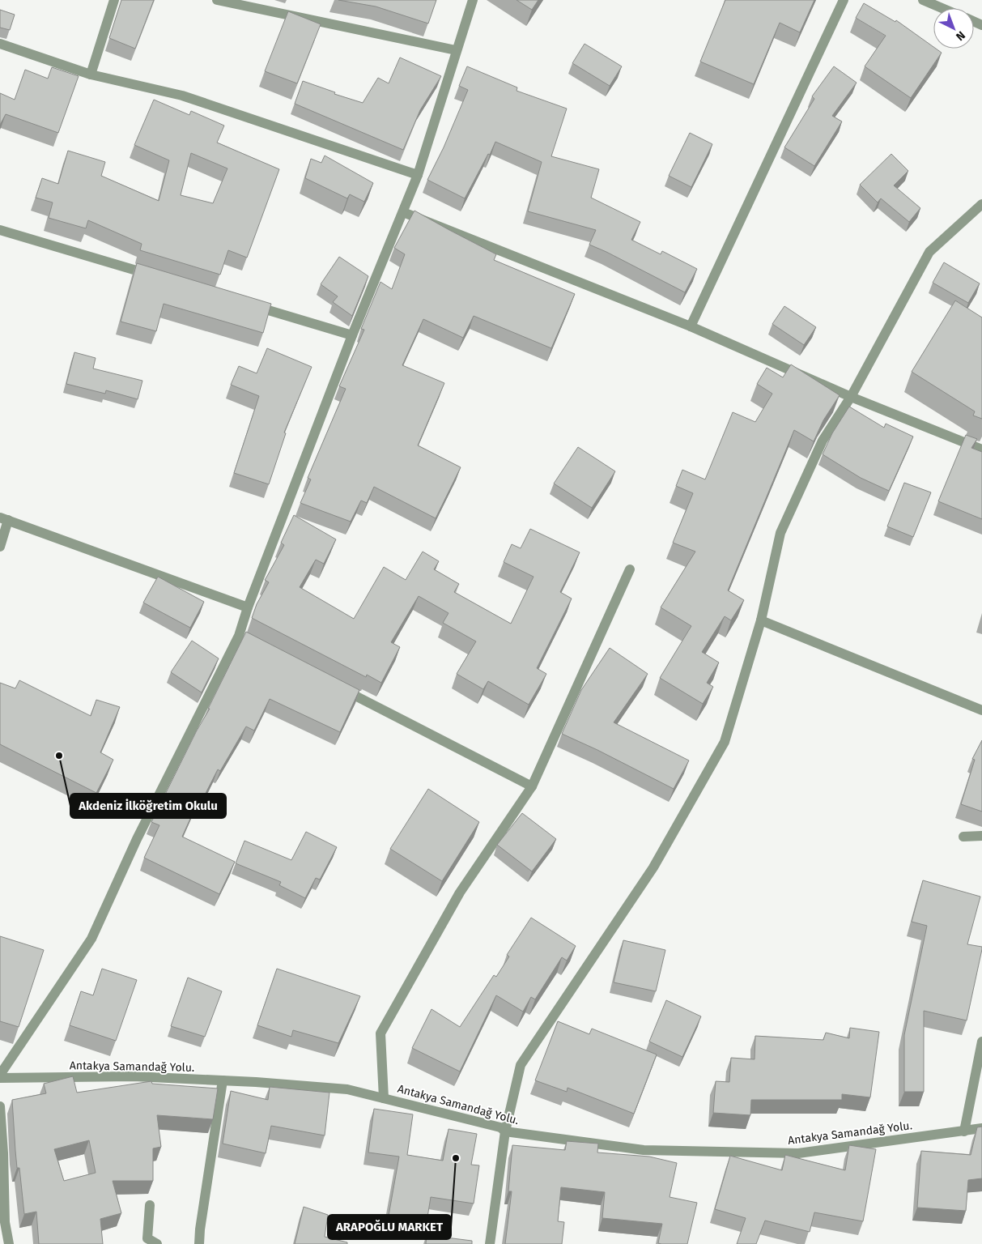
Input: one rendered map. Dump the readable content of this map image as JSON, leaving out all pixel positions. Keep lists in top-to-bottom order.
{
  "streets": {
    "street": ["Antakya Samandağ Yolu."]
  },
  "places": ["Akdeniz İlköğretim Okulu", "ARAPOĞLU MARKET"],
  "north": "bottom right"
}
